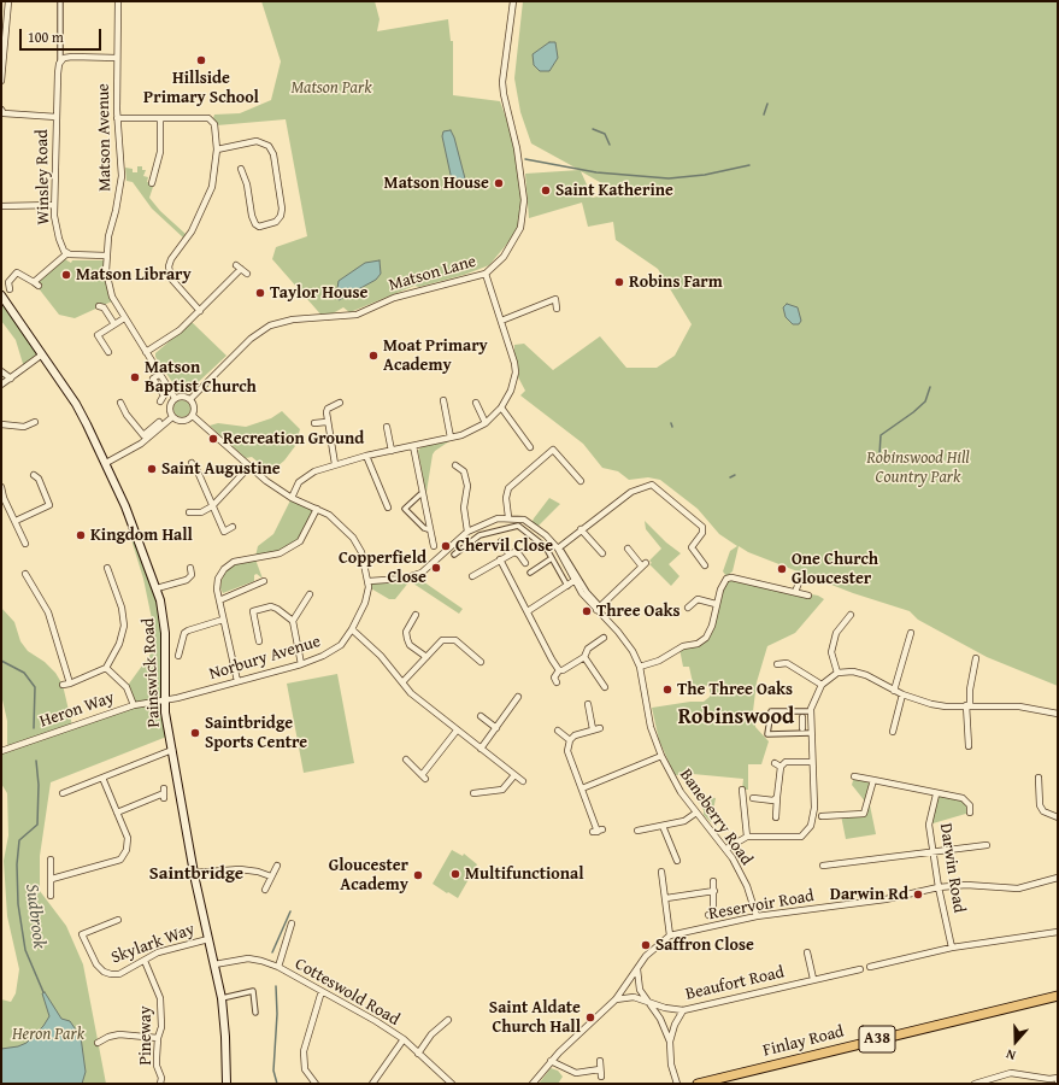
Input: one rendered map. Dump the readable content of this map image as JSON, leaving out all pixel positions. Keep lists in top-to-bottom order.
{
  "streets": {
    "highway": ["A38", "Finlay Road"],
    "main road": ["Painswick Road"],
    "street": [
      "Matson Avenue",
      "Winsley Road",
      "Matson Lane",
      "Norbury Avenue",
      "Heron Way",
      "Baneberry Road",
      "Darwin Road",
      "Reservoir Road",
      "Skylark Way",
      "Beaufort Road",
      "Cotteswold Road",
      "Pineway"
    ]
  },
  "crossings": [
    ["Matson Avenue", "Matson Lane"],
    ["Matson Avenue", "Norbury Avenue"],
    ["Matson Lane", "Norbury Avenue"],
    ["Norbury Avenue", "Painswick Road"],
    ["Norbury Avenue", "Heron Way"],
    ["Painswick Road", "Heron Way"],
    ["Painswick Road", "Skylark Way"],
    ["Painswick Road", "Cotteswold Road"],
    ["Baneberry Road", "Reservoir Road"],
    ["Darwin Road", "Reservoir Road"],
    ["Reservoir Road", "Beaufort Road"],
    ["Skylark Way", "Pineway"]
  ],
  "districts": ["Robinswood", "Saintbridge"],
  "water": ["Sudbrook"],
  "parks": ["Matson Park", "Robinswood Hill Country Park", "Heron Park"],
  "places": [
    "Hillside Primary School",
    "Matson House",
    "Saint Katherine",
    "Matson Library",
    "Robins Farm",
    "Taylor House",
    "Moat Primary Academy",
    "Matson Baptist Church",
    "Recreation Ground",
    "Saint Augustine",
    "Kingdom Hall",
    "Chervil Close",
    "Copperfield Close",
    "One Church Gloucester",
    "Three Oaks",
    "The Three Oaks",
    "Saintbridge Sports Centre",
    "Multifunctional",
    "Gloucester Academy",
    "Darwin Rd",
    "Saffron Close",
    "Saint Aldate Church Hall"
  ],
  "scale_bar": "100 m",
  "north": "bottom"
}
